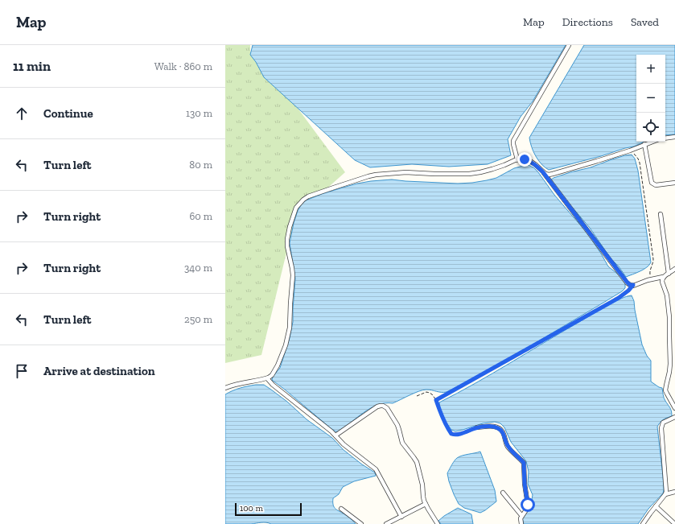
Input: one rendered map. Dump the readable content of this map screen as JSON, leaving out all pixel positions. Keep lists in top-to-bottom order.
{
  "scale_bar": "100 m",
  "page": {
    "header": "Map",
    "nav": ["Map", "Directions", "Saved"],
    "heading": ["11 min", "Walk · 860 m"],
    "map_buttons": ["+", "−"],
    "list": [
      ["Continue", "130 m"],
      ["Turn left", "80 m"],
      ["Turn right", "60 m"],
      ["Turn right", "340 m"],
      ["Turn left", "250 m"],
      "Arrive at destination"
    ],
    "scale": "100 m"
  }
}
